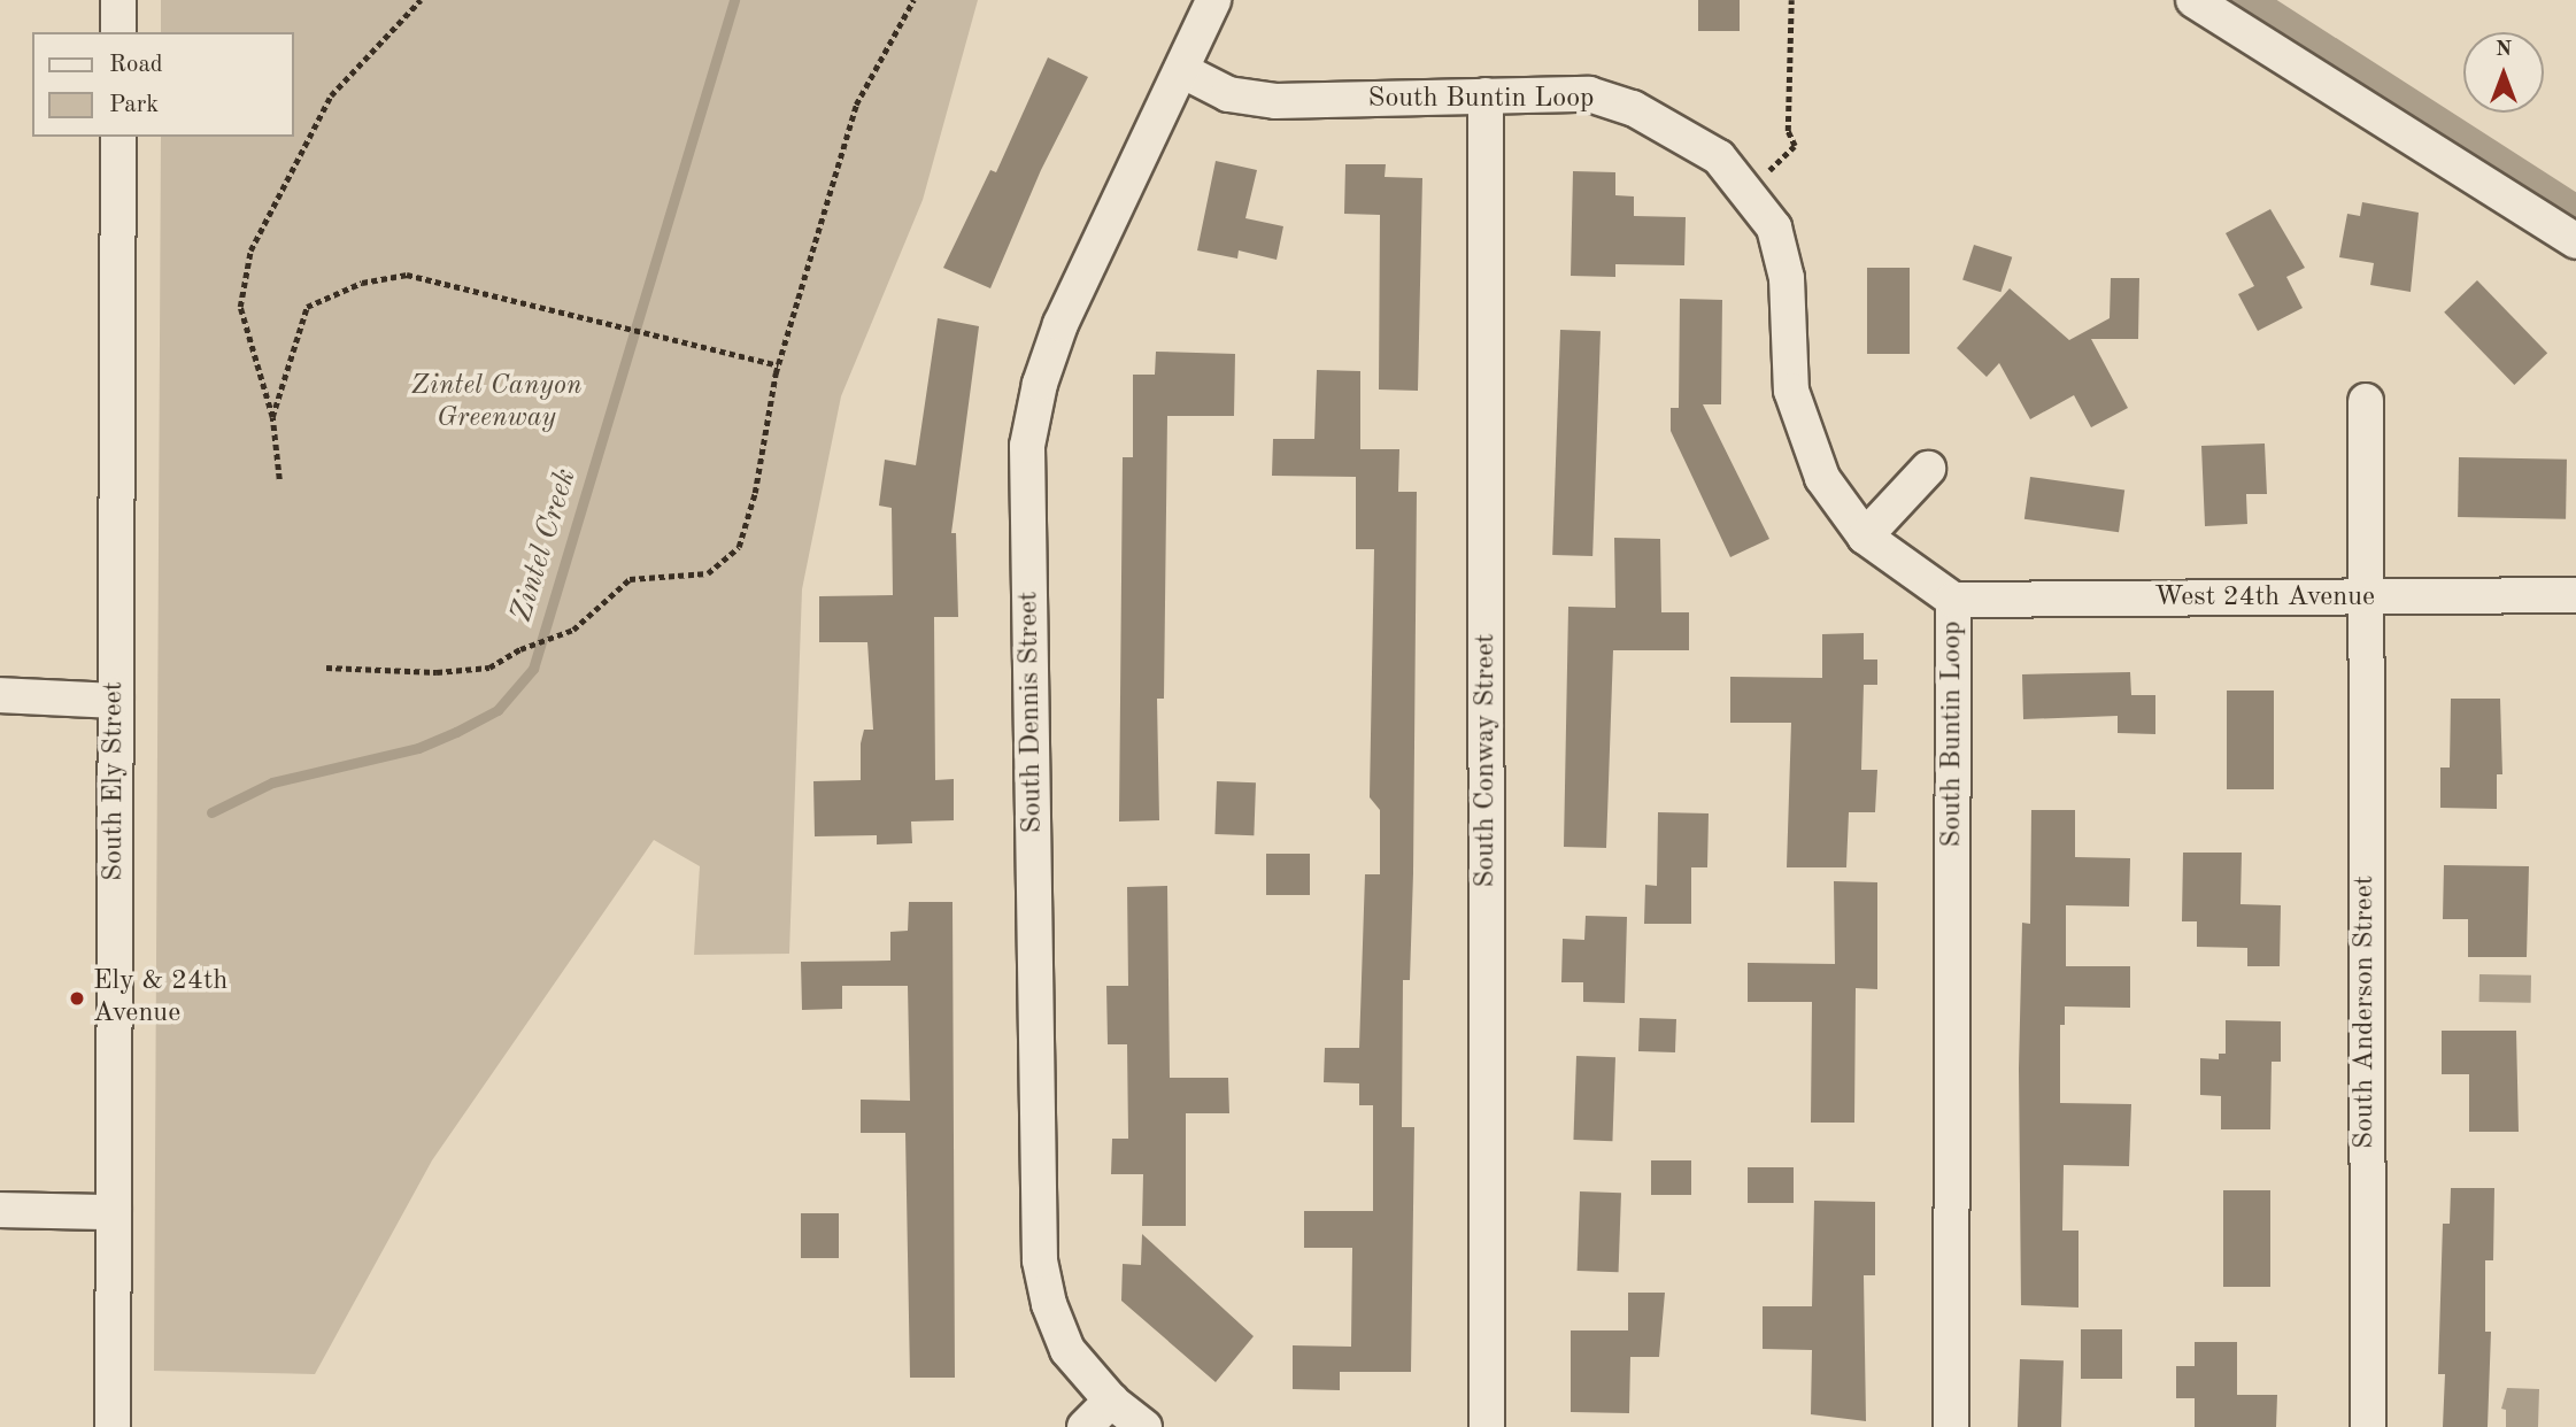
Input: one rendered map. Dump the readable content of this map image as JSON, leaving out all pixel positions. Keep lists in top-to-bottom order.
{
  "streets": {
    "street": [
      "South Buntin Loop",
      "West 24th Avenue",
      "South Dennis Street",
      "South Conway Street",
      "South Ely Street",
      "South Anderson Street"
    ]
  },
  "crossings": [
    ["South Buntin Loop", "West 24th Avenue"],
    ["South Buntin Loop", "South Dennis Street"],
    ["South Buntin Loop", "South Conway Street"],
    ["West 24th Avenue", "South Anderson Street"]
  ],
  "water": ["Zintel Creek"],
  "parks": ["Zintel Canyon Greenway"],
  "places": ["Ely & 24th Avenue"],
  "legend": ["Road", "Park"],
  "north": "top"
}
